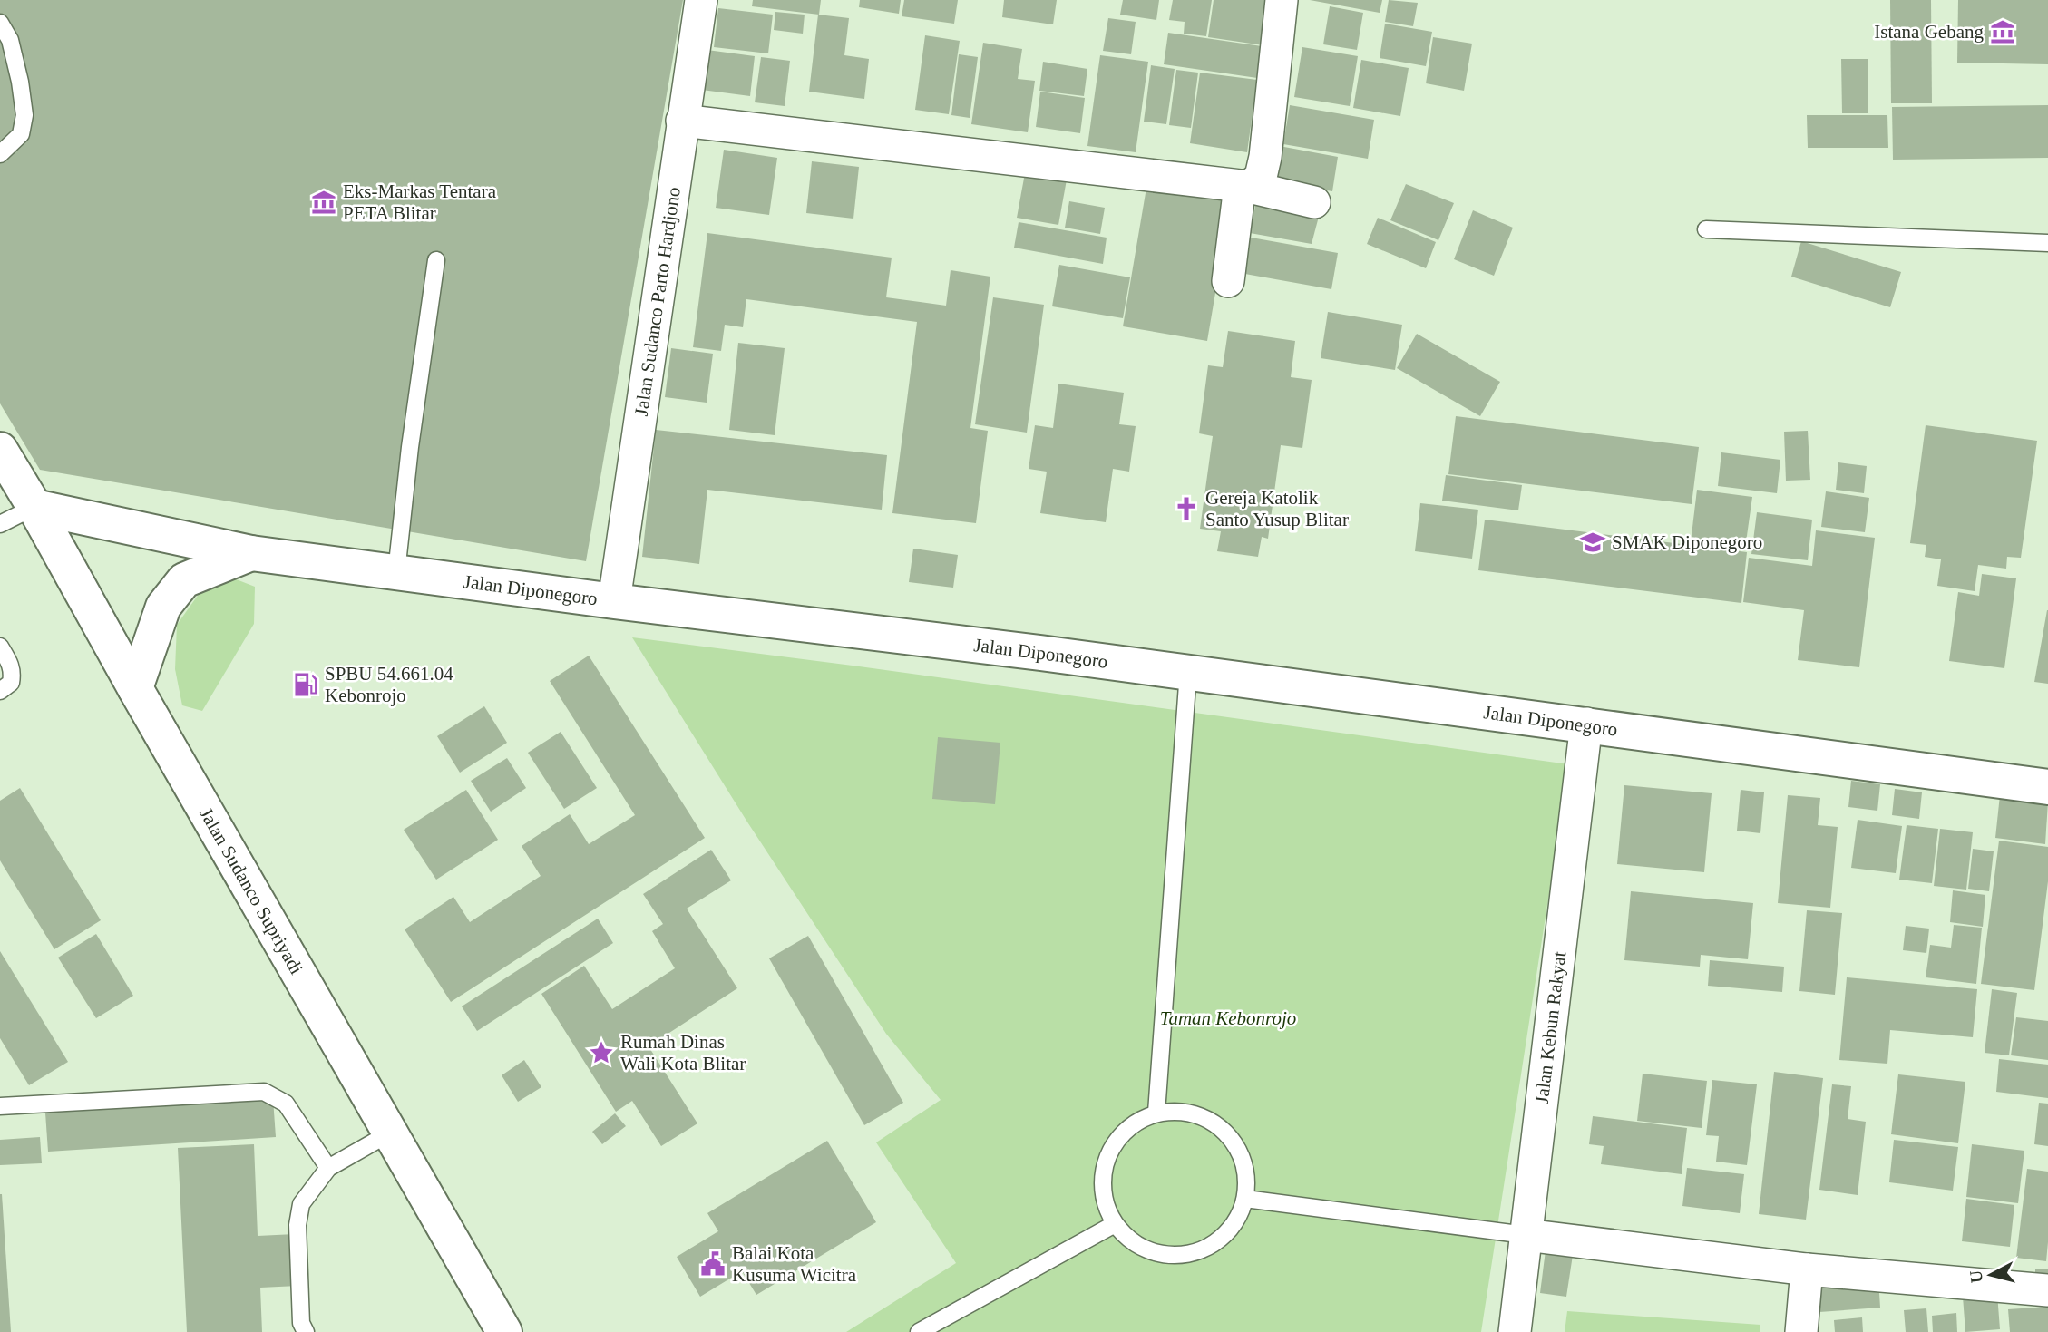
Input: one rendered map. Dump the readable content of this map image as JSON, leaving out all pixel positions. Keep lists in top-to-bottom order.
{
  "streets": {
    "main road": ["Jalan Diponegoro", "Jalan Sudanco Supriyadi"],
    "street": ["Jalan Sudanco Parto Hardjono", "Jalan Kebun Rakyat"]
  },
  "crossings": [
    ["Jalan Sudanco Parto Hardjono", "Jalan Diponegoro"],
    ["Jalan Diponegoro", "Jalan Sudanco Supriyadi"],
    ["Jalan Diponegoro", "Jalan Kebun Rakyat"]
  ],
  "parks": ["Taman Kebonrojo"],
  "places": {
    "museum": ["Istana Gebang", "Eks-Markas Tentara PETA Blitar"],
    "church": ["Gereja Katolik Santo Yusup Blitar"],
    "school or university": ["SMAK Diponegoro"],
    "fuel station": ["SPBU 54.661.04 Kebonrojo"],
    "place": ["Rumah Dinas Wali Kota Blitar"],
    "public building": ["Balai Kota Kusuma Wicitra"]
  },
  "north": "left"
}
